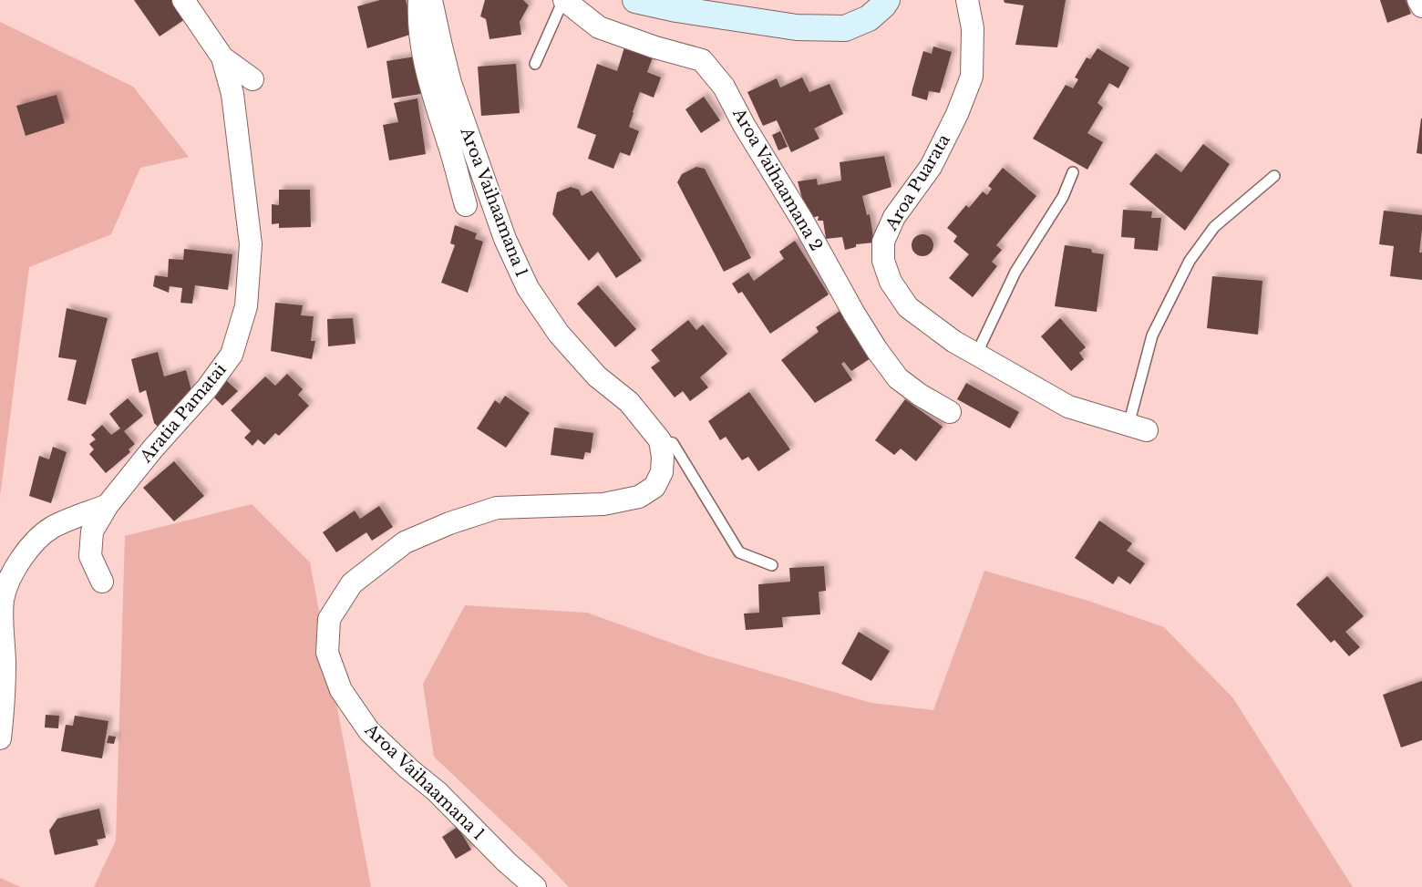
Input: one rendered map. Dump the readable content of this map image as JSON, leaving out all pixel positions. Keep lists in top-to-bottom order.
{
  "streets": {
    "street": [
      "Aroa Vaihaamana 2",
      "Aroa Puarata",
      "Aroa Vaihaamana 1",
      "Aratia Pamatai"
    ]
  }
}
